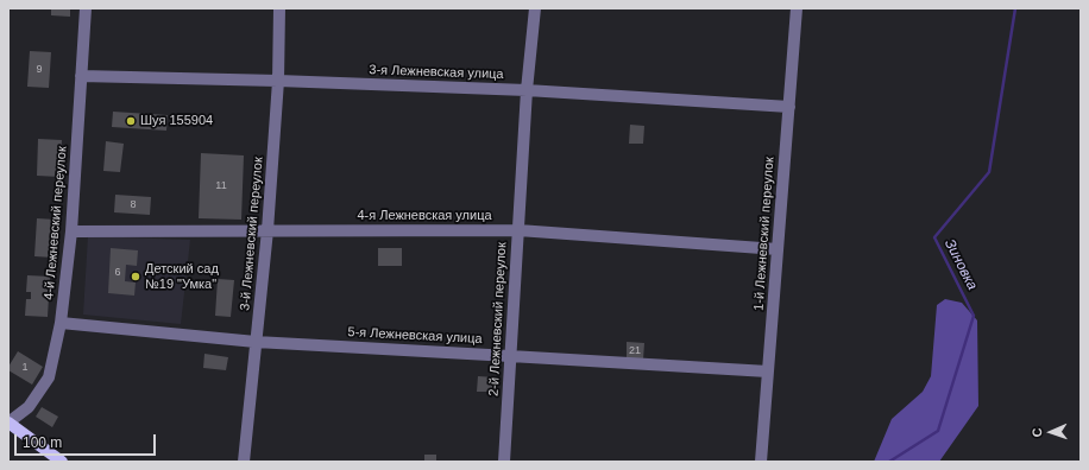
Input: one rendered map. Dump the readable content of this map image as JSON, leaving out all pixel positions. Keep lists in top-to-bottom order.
{
  "streets": {
    "street": [
      "3-я Лежневская улица",
      "4-я Лежневская улица",
      "4-й Лежневский переулок",
      "3-й Лежневский переулок",
      "1-й Лежневский переулок",
      "2-й Лежневский переулок",
      "5-я Лежневская улица"
    ]
  },
  "crossings": [
    ["3-я Лежневская улица", "4-й Лежневский переулок"],
    ["3-я Лежневская улица", "3-й Лежневский переулок"],
    ["3-я Лежневская улица", "1-й Лежневский переулок"],
    ["3-я Лежневская улица", "2-й Лежневский переулок"],
    ["4-я Лежневская улица", "4-й Лежневский переулок"],
    ["4-я Лежневская улица", "3-й Лежневский переулок"],
    ["4-я Лежневская улица", "1-й Лежневский переулок"],
    ["4-я Лежневская улица", "2-й Лежневский переулок"],
    ["4-й Лежневский переулок", "5-я Лежневская улица"],
    ["3-й Лежневский переулок", "5-я Лежневская улица"],
    ["1-й Лежневский переулок", "5-я Лежневская улица"],
    ["2-й Лежневский переулок", "5-я Лежневская улица"]
  ],
  "water": ["Зиновка"],
  "places": ["Шуя 155904", "Детский сад №19 \"Умка\""],
  "house_numbers": [
    "9",
    "11",
    "8",
    "6",
    "21",
    "1"
  ],
  "scale_bar": "100 m",
  "north": "left"
}
